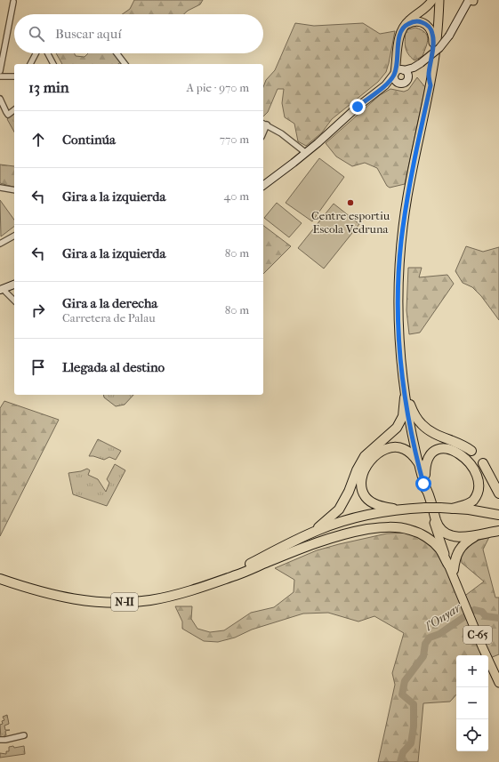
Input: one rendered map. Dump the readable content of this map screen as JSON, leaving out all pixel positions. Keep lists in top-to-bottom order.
{
  "streets": {
    "highway": ["N-II"],
    "main road": ["C-65"]
  },
  "water": ["l'Onyar"],
  "places": ["Centre esportiu Escola Vedruna"],
  "page": {
    "search": "Buscar aquí",
    "heading": ["13 min", "A pie · 970 m"],
    "list": [
      ["Continúa", "770 m"],
      ["Gira a la izquierda", "40 m"],
      ["Gira a la izquierda", "80 m"],
      ["Gira a la derecha", "Carretera de Palau", "80 m"],
      "Llegada al destino"
    ],
    "map_buttons": ["+", "−"]
  }
}
